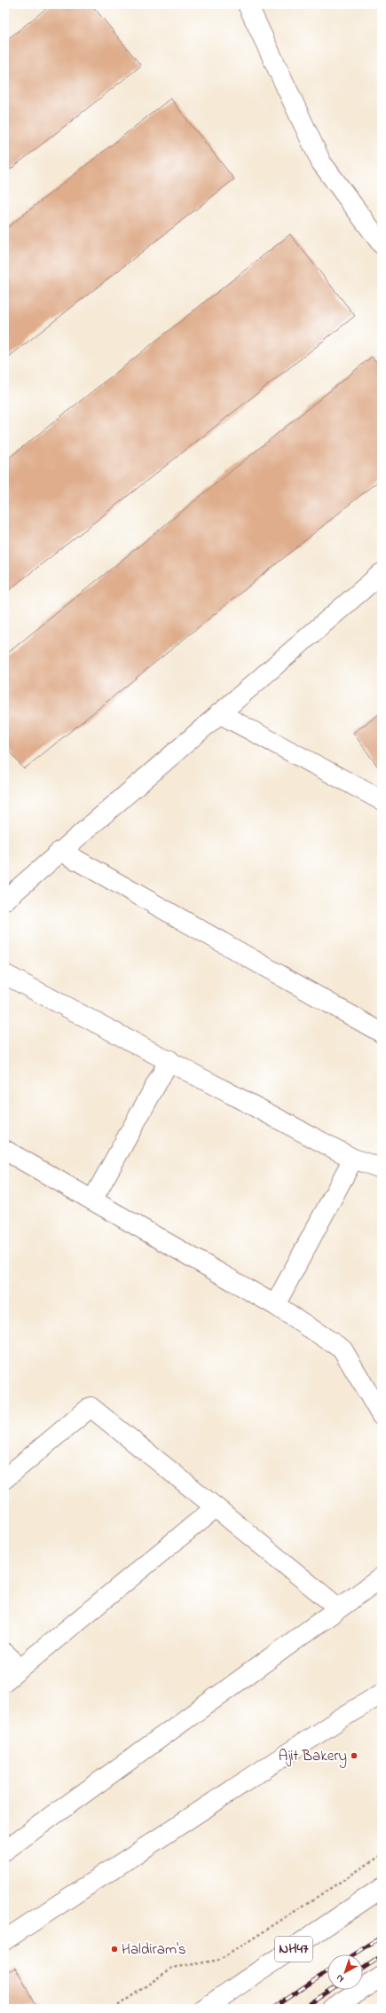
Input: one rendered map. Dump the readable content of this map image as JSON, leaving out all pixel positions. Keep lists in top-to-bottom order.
{
  "streets": {
    "main road": ["NH47"]
  },
  "places": ["Ajit Bakery", "Haldiram's"],
  "north": "bottom left"
}
